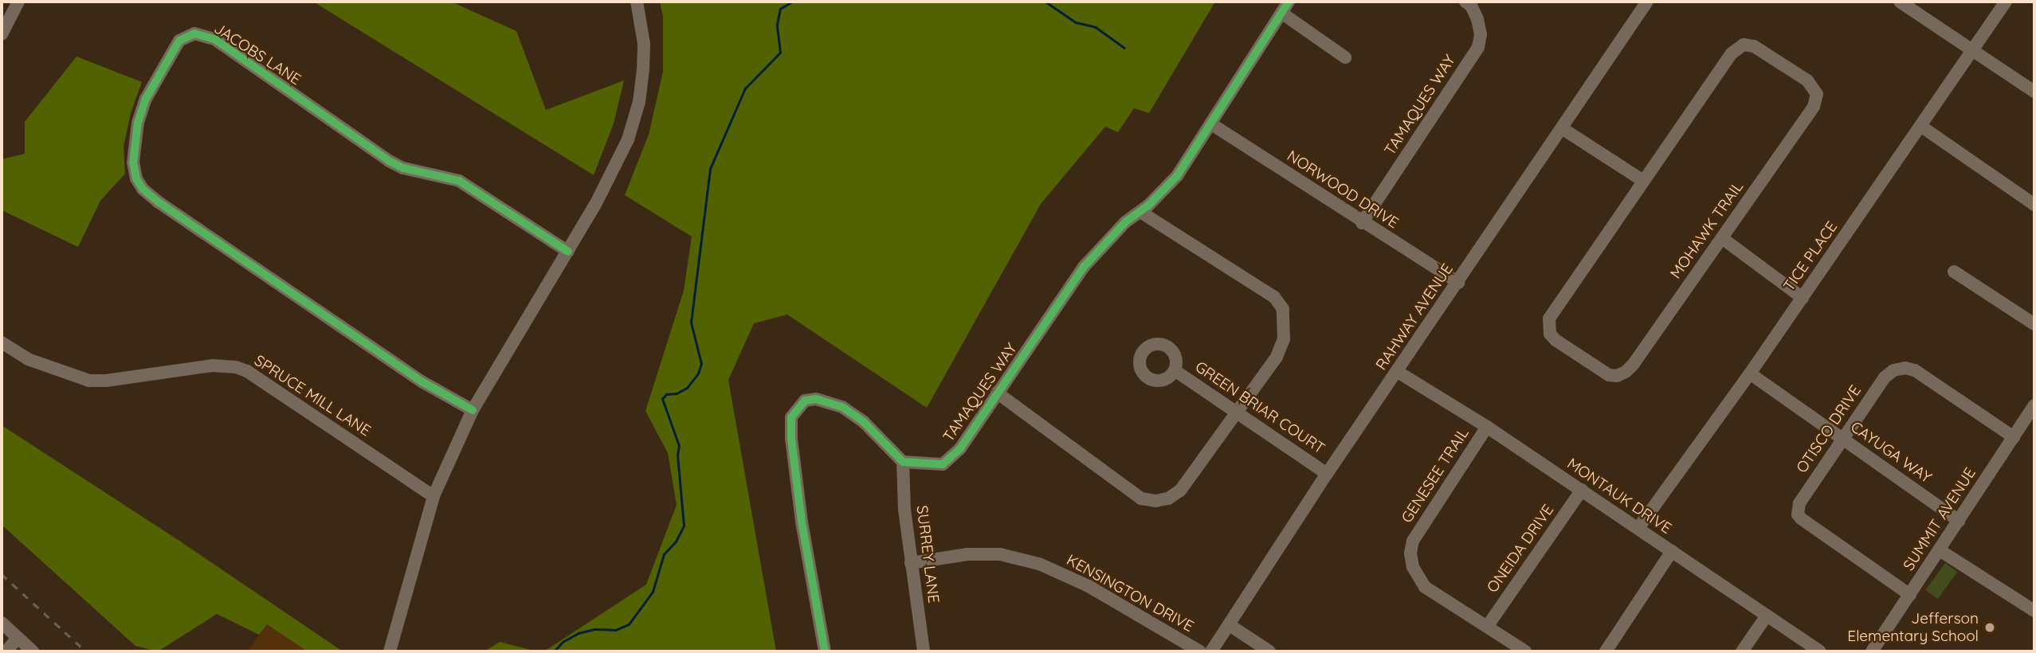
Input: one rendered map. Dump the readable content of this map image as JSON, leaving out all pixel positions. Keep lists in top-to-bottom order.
{
  "streets": {
    "street": [
      "JACOBS LANE",
      "TAMAQUES WAY",
      "NORWOOD DRIVE",
      "MOHAWK TRAIL",
      "TICE PLACE",
      "RAHWAY AVENUE",
      "SPRUCE MILL LANE",
      "GREEN BRIAR COURT",
      "OTISCO DRIVE",
      "CAYUGA WAY",
      "GENESEE TRAIL",
      "MONTAUK DRIVE",
      "SUMMIT AVENUE",
      "ONEIDA DRIVE",
      "SURREY LANE",
      "KENSINGTON DRIVE"
    ]
  },
  "crossings": [
    ["TAMAQUES WAY", "NORWOOD DRIVE"],
    ["TAMAQUES WAY", "SURREY LANE"],
    ["NORWOOD DRIVE", "RAHWAY AVENUE"],
    ["TICE PLACE", "CAYUGA WAY"],
    ["TICE PLACE", "MONTAUK DRIVE"],
    ["RAHWAY AVENUE", "GREEN BRIAR COURT"],
    ["RAHWAY AVENUE", "MONTAUK DRIVE"],
    ["OTISCO DRIVE", "CAYUGA WAY"],
    ["OTISCO DRIVE", "SUMMIT AVENUE"],
    ["CAYUGA WAY", "SUMMIT AVENUE"],
    ["GENESEE TRAIL", "MONTAUK DRIVE"],
    ["GENESEE TRAIL", "ONEIDA DRIVE"],
    ["MONTAUK DRIVE", "ONEIDA DRIVE"],
    ["SURREY LANE", "KENSINGTON DRIVE"]
  ],
  "places": ["Jefferson Elementary School"]
}
